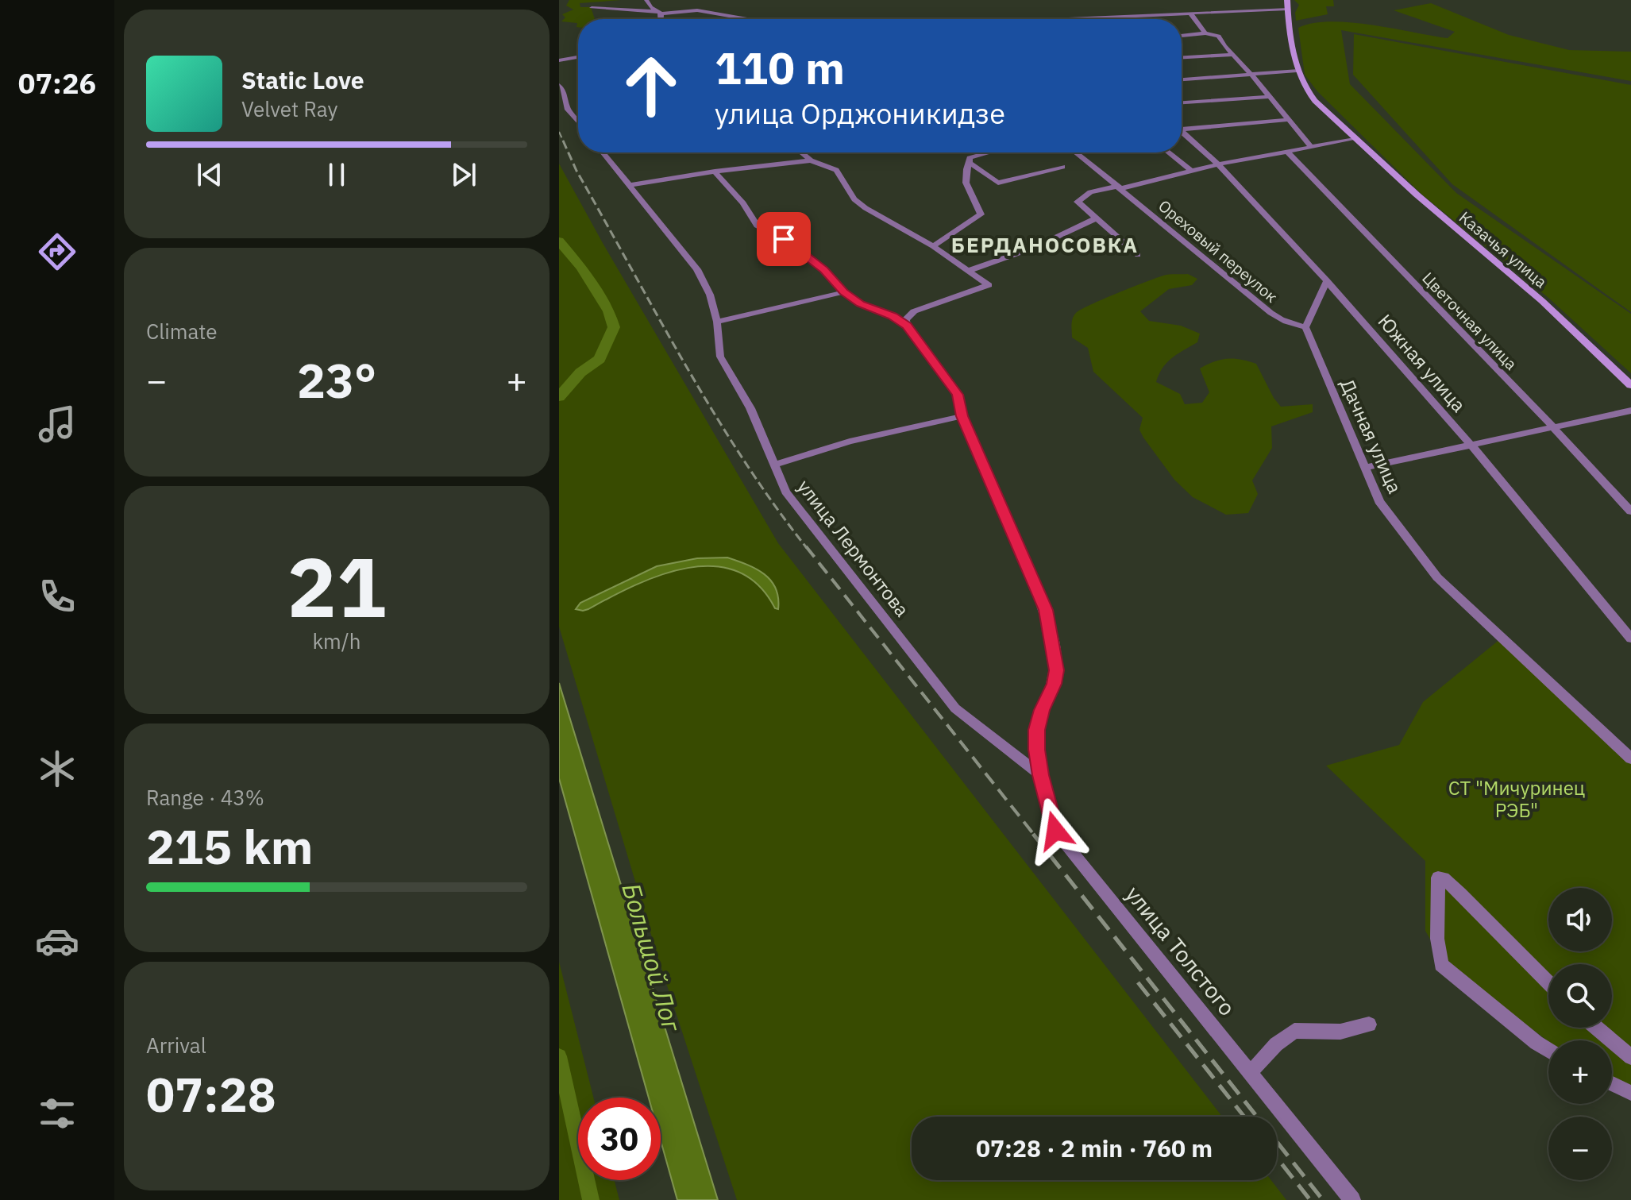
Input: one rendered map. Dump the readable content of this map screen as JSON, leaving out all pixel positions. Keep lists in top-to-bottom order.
{
  "streets": {
    "main road": ["Казачья улица"],
    "street": [
      "Ореховый переулок",
      "Цветочная улица",
      "Южная улица",
      "Дачная улица",
      "улица Лермонтова",
      "улица Толстого"
    ]
  },
  "crossings": [
    ["Ореховый переулок", "Дачная улица"],
    ["улица Лермонтова", "улица Толстого"]
  ],
  "districts": ["БЕРДАНОСОВКА"],
  "water": ["Большой Лог"],
  "parks": ["СТ \"Мичуринец РЭБ\""],
  "page": {
    "tabs": "07:26",
    "turn": ["110 m", "улица Орджоникидзе"],
    "song": ["Static Love", "Velvet Ray"],
    "tile": [
      "Climate",
      ["21", "km/h"],
      ["Range · 43%", "215 km"],
      ["Arrival", "07:28"]
    ],
    "heat": ["−", "23°", "+"],
    "map_buttons": ["+", "−"],
    "limit": "30",
    "trip": "07:28 · 2 min · 760 m"
  }
}
